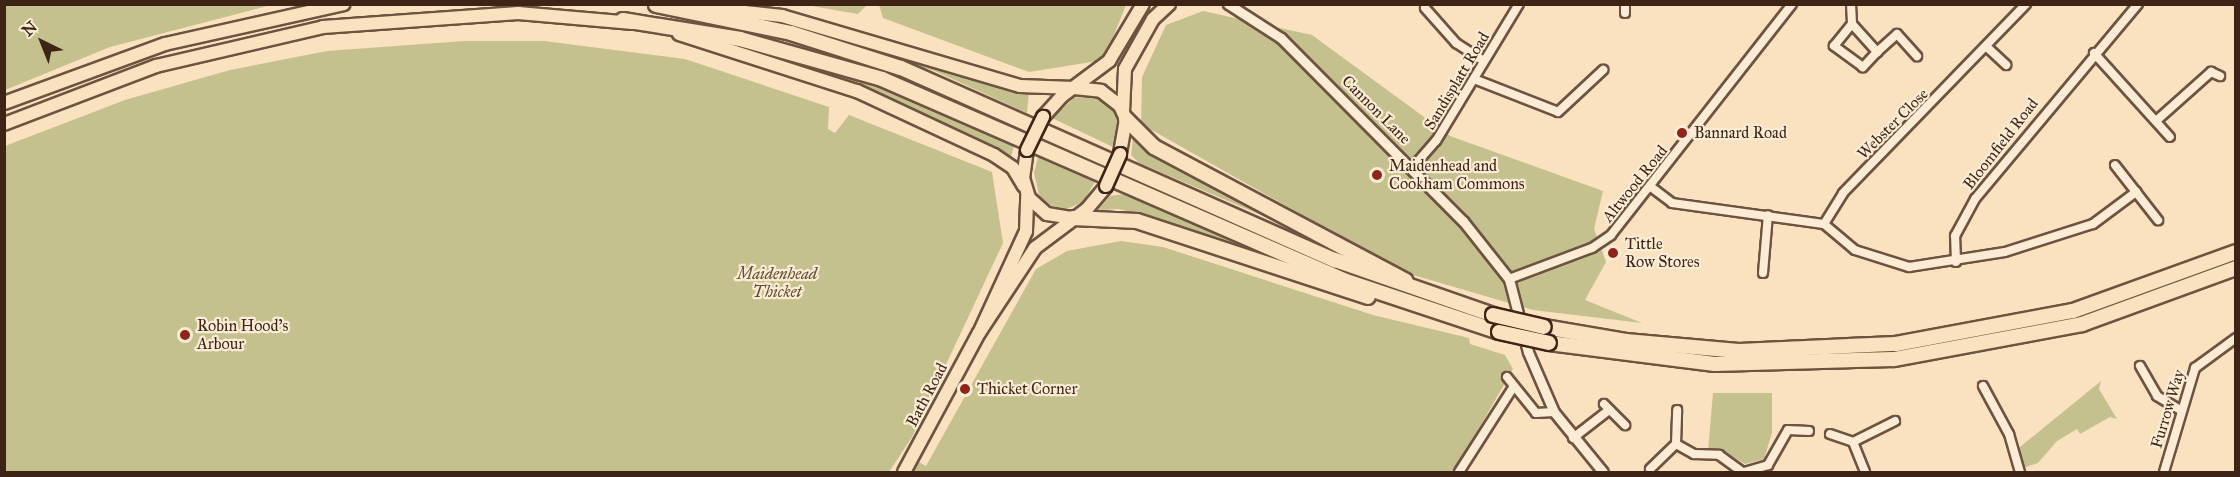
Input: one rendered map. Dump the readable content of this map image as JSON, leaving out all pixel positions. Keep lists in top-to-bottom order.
{
  "streets": {
    "main road": ["Bath Road"],
    "street": [
      "Sandisplatt Road",
      "Cannon Lane",
      "Webster Close",
      "Bloomfield Road",
      "Altwood Road",
      "Furrow Way"
    ]
  },
  "crossings": [
    ["Sandisplatt Road", "Cannon Lane"],
    ["Cannon Lane", "Altwood Road"]
  ],
  "parks": ["Maidenhead Thicket"],
  "places": [
    "Bannard Road",
    "Maidenhead and Cookham Commons",
    "Tittle Row Stores",
    "Robin Hood's Arbour",
    "Thicket Corner"
  ],
  "north": "top left"
}
